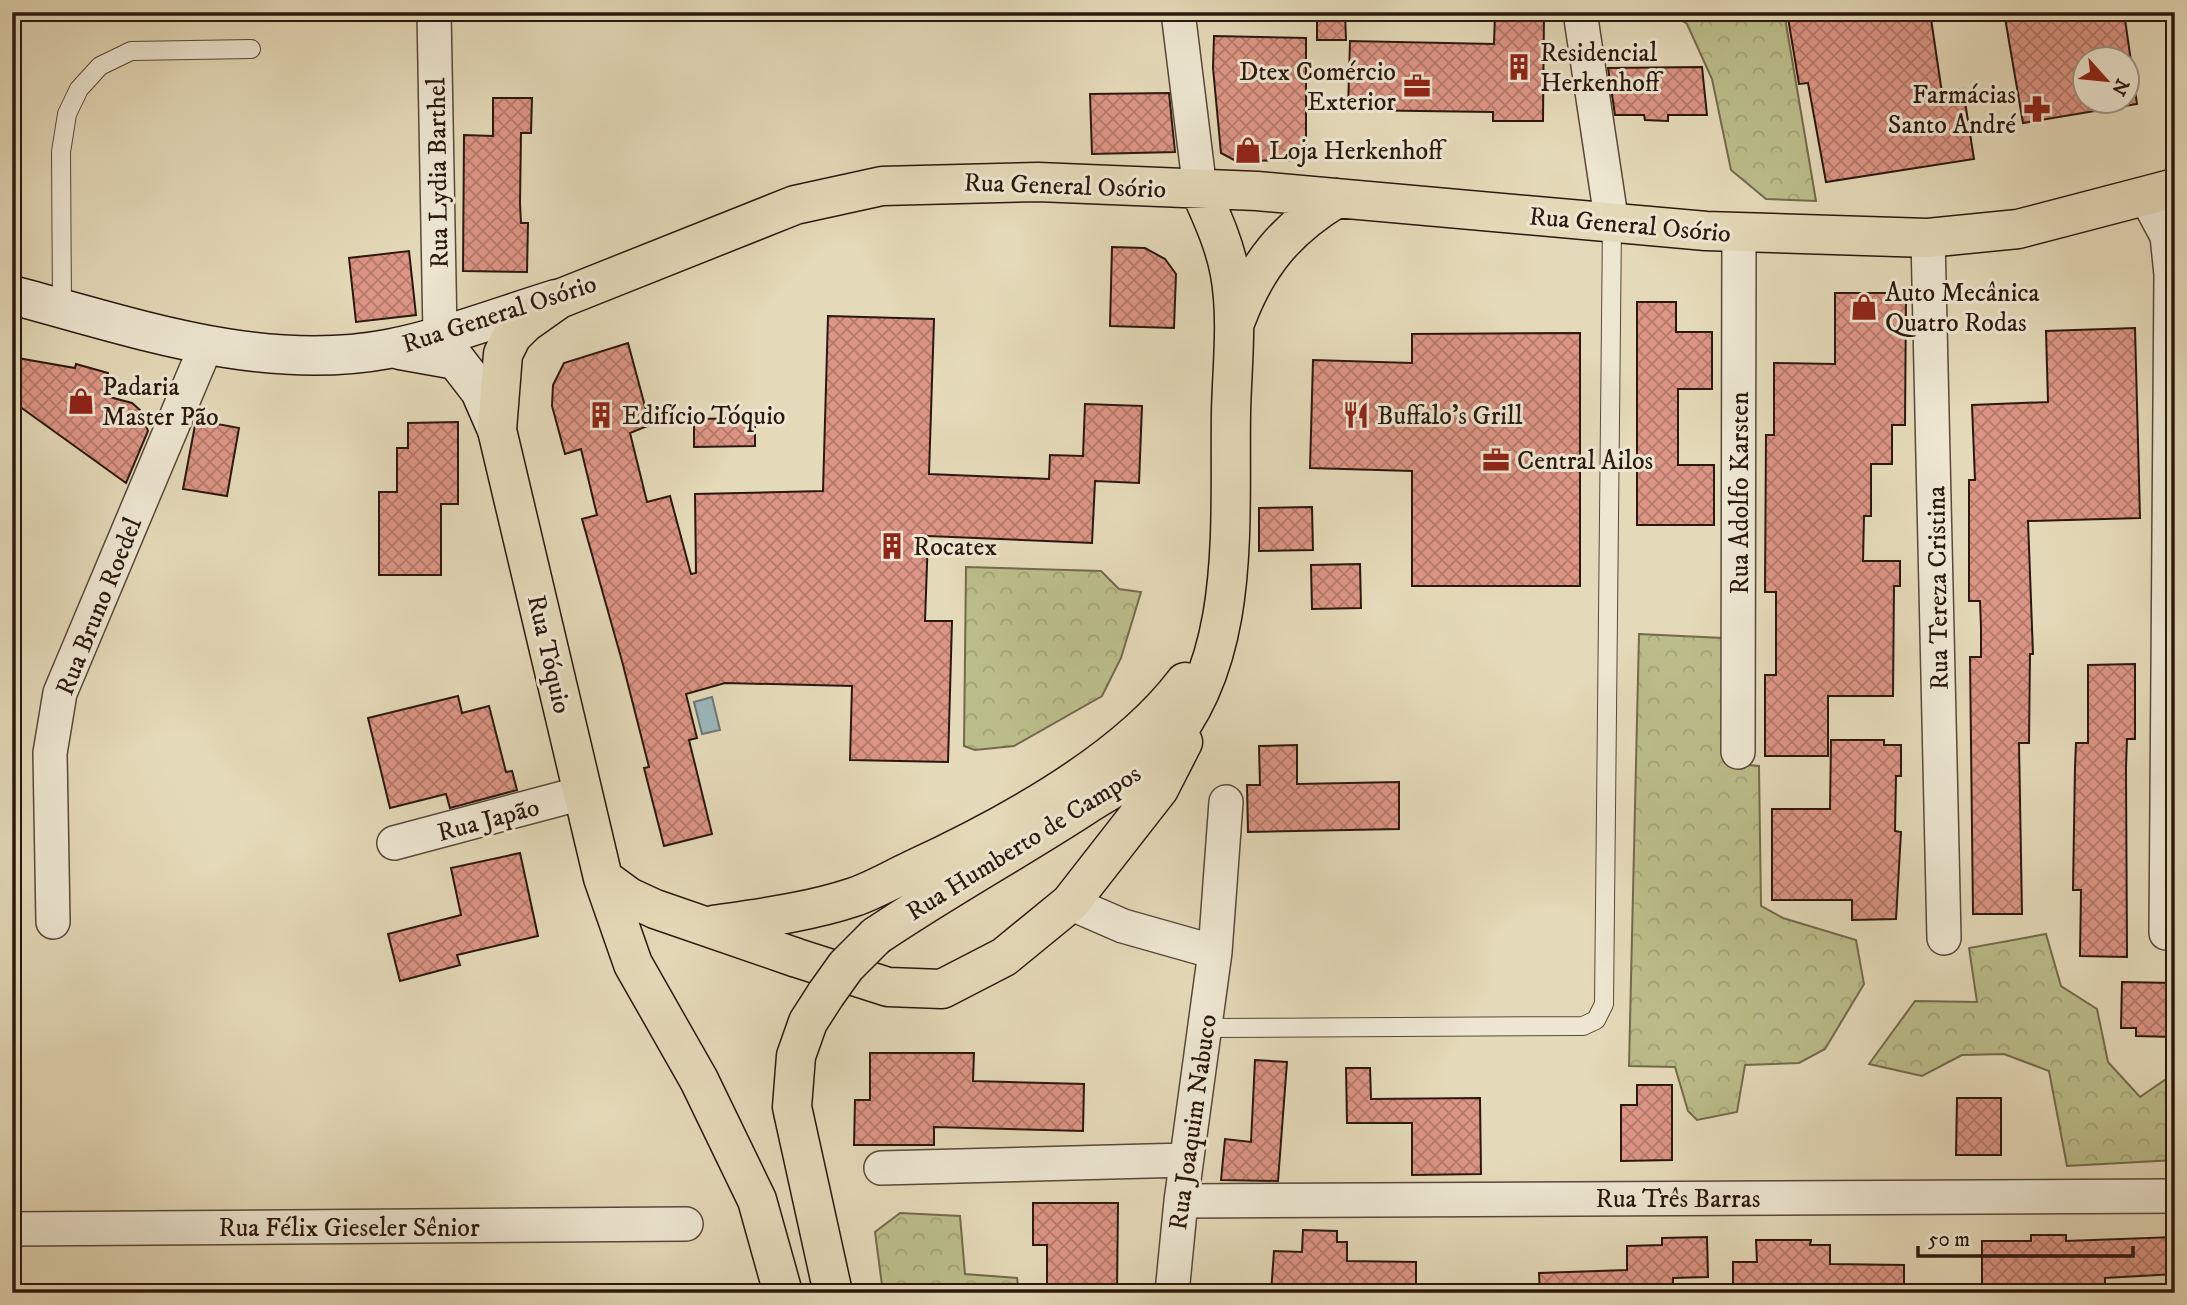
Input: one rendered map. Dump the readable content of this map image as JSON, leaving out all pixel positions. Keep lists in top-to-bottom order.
{
  "streets": {
    "main road": ["Rua General Osório", "Rua Tóquio", "Rua Humberto de Campos"],
    "street": [
      "Rua Lydia Barthel",
      "Rua Adolfo Karsten",
      "Rua Tereza Cristina",
      "Rua Bruno Roedel",
      "Rua Japão",
      "Rua Joaquim Nabuco",
      "Rua Três Barras",
      "Rua Félix Gieseler Sênior"
    ]
  },
  "crossings": [
    ["Rua Lydia Barthel", "Rua General Osório"],
    ["Rua General Osório", "Rua Adolfo Karsten"],
    ["Rua General Osório", "Rua Tereza Cristina"],
    ["Rua General Osório", "Rua Bruno Roedel"],
    ["Rua General Osório", "Rua Tóquio"],
    ["Rua General Osório", "Rua Humberto de Campos"],
    ["Rua Tóquio", "Rua Japão"],
    ["Rua Joaquim Nabuco", "Rua Três Barras"]
  ],
  "places": {
    "building": ["Residencial Herkenhoff", "Edifício Tóquio", "Rocatex"],
    "office": ["Dtex Comércio Exterior", "Central Ailos"],
    "pharmacy": ["Farmácias Santo André"],
    "shop": ["Loja Herkenhoff", "Auto Mecânica Quatro Rodas", "Padaria Master Pão"],
    "restaurant": ["Buffalo's Grill"]
  },
  "scale_bar": "50 m",
  "north": "bottom right"
}
